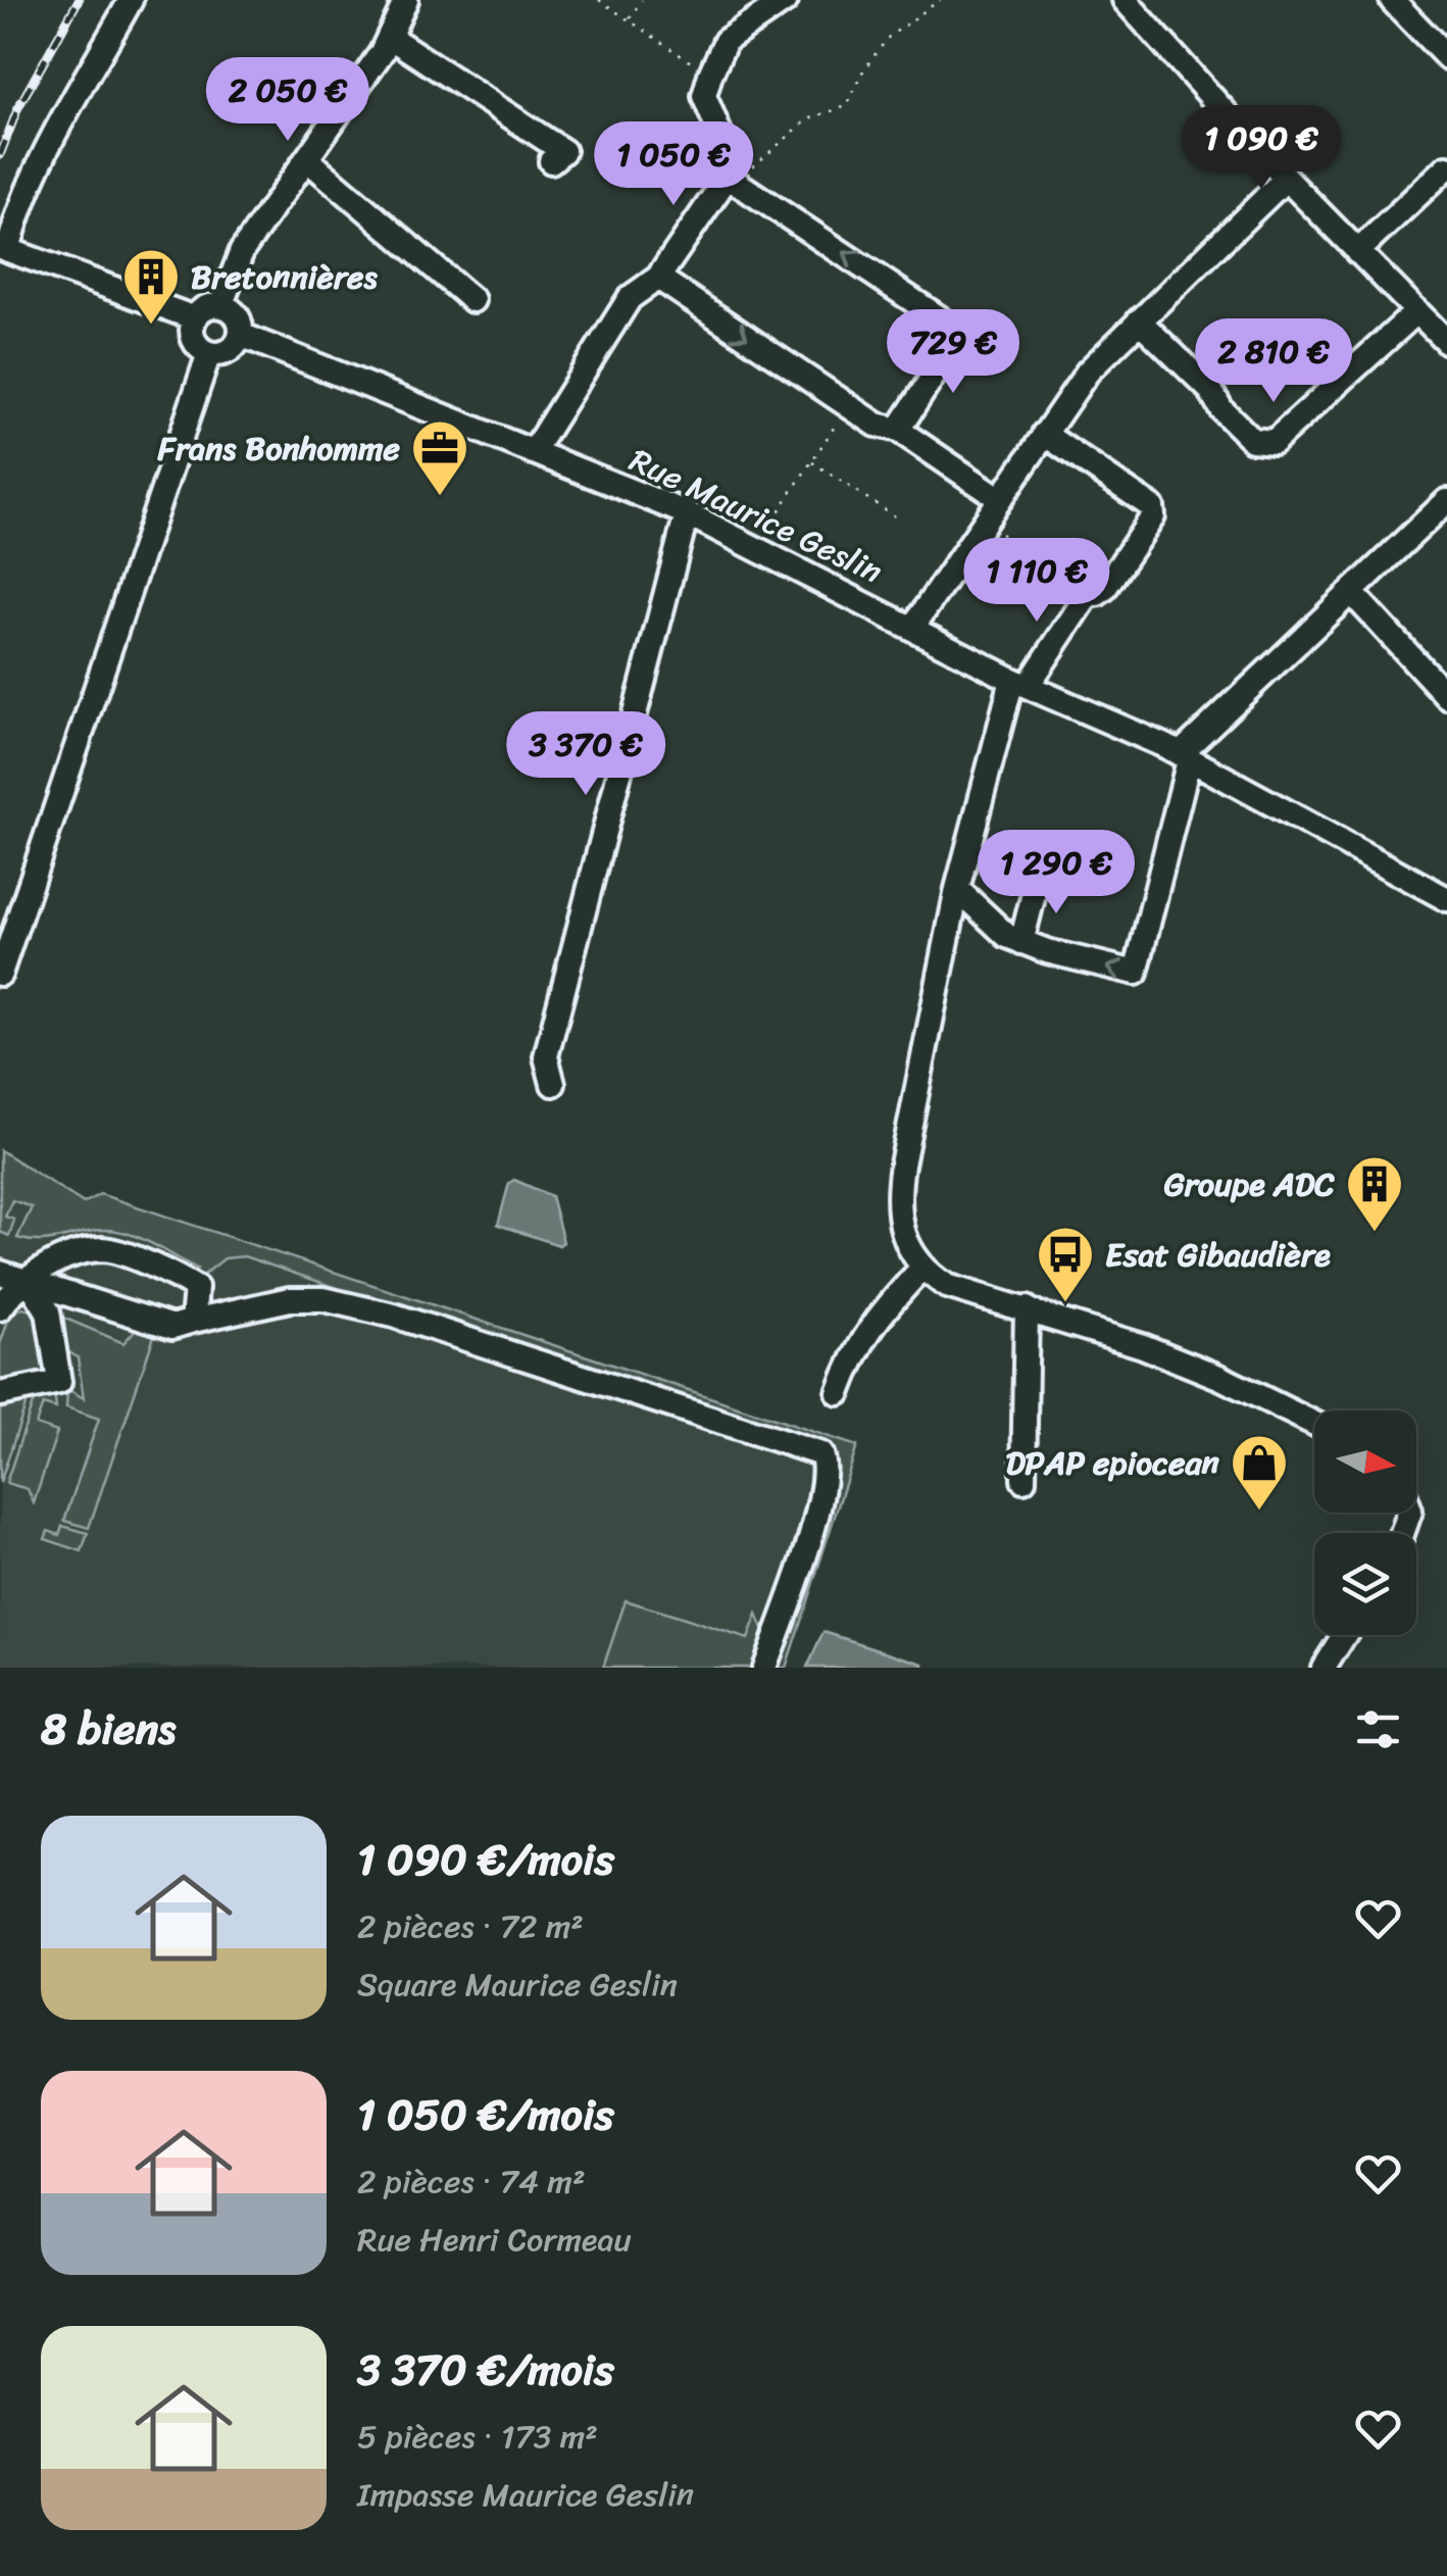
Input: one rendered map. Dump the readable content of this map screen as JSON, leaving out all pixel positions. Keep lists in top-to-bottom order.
{
  "streets": {
    "street": ["Rue Maurice Geslin"]
  },
  "places": {
    "building": ["Bretonnières", "Groupe ADC"],
    "office": ["Frans Bonhomme"],
    "bus stop": ["Esat Gibaudière"],
    "shop": ["DPAP epiocean"]
  },
  "north": "right",
  "page": {
    "price": [
      "2 050 €",
      "1 090 €",
      "1 050 €",
      "729 €",
      "2 810 €",
      "1 110 €",
      "3 370 €",
      "1 290 €"
    ],
    "heading": "8 biens",
    "list": [
      {
        "name": "1 090 €/mois",
        "note": "2 pièces · 72 m² · Square Maurice Geslin"
      },
      {
        "name": "1 050 €/mois",
        "note": "2 pièces · 74 m² · Rue Henri Cormeau"
      },
      {
        "name": "3 370 €/mois",
        "note": "5 pièces · 173 m² · Impasse Maurice Geslin"
      }
    ]
  }
}
